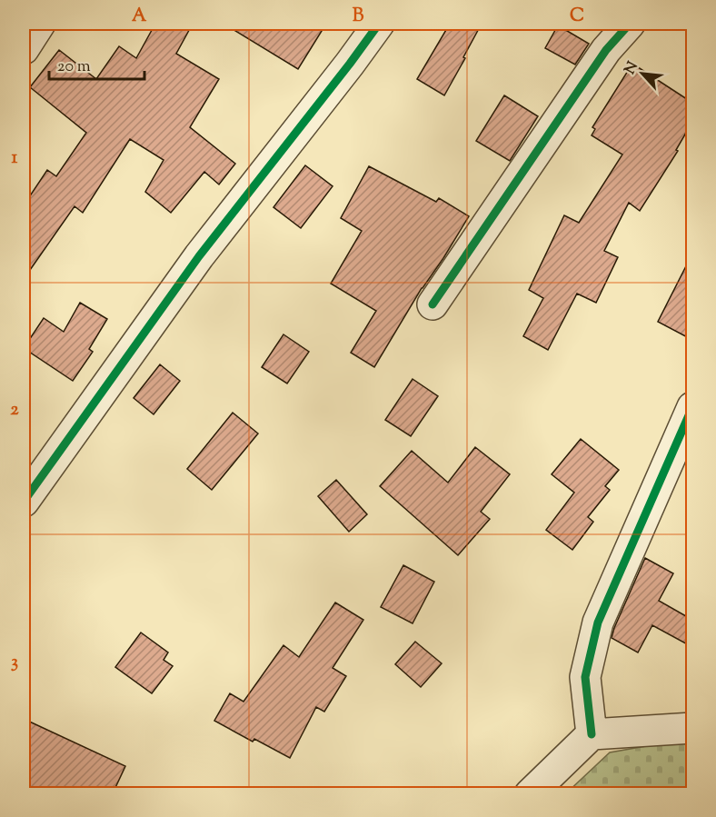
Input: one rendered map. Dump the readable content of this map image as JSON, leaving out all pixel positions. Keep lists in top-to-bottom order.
{
  "scale_bar": "20 m",
  "north": "top left",
  "grid": {
    "columns": ["A", "B", "C"],
    "rows": ["1", "2", "3"]
  }
}
